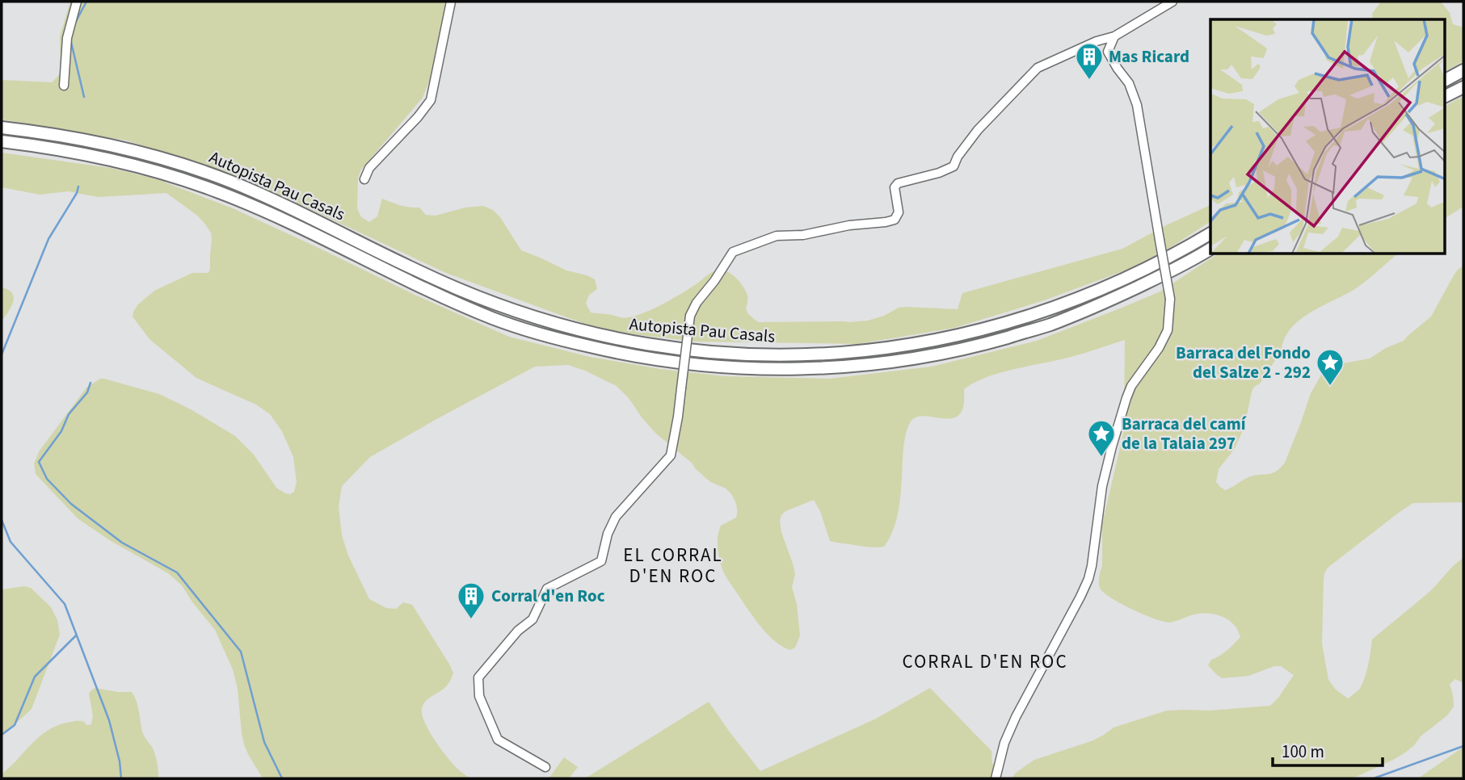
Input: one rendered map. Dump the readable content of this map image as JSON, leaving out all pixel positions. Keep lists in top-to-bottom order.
{
  "streets": {
    "highway": ["Autopista Pau Casals"]
  },
  "districts": ["EL CORRAL D'EN ROC", "CORRAL D'EN ROC"],
  "places": {
    "building": ["Mas Ricard", "Corral d'en Roc"],
    "place": ["Barraca del Fondo del Salze 2 - 292", "Barraca del camí de la Talaia 297"]
  },
  "scale_bar": "100 m"
}
